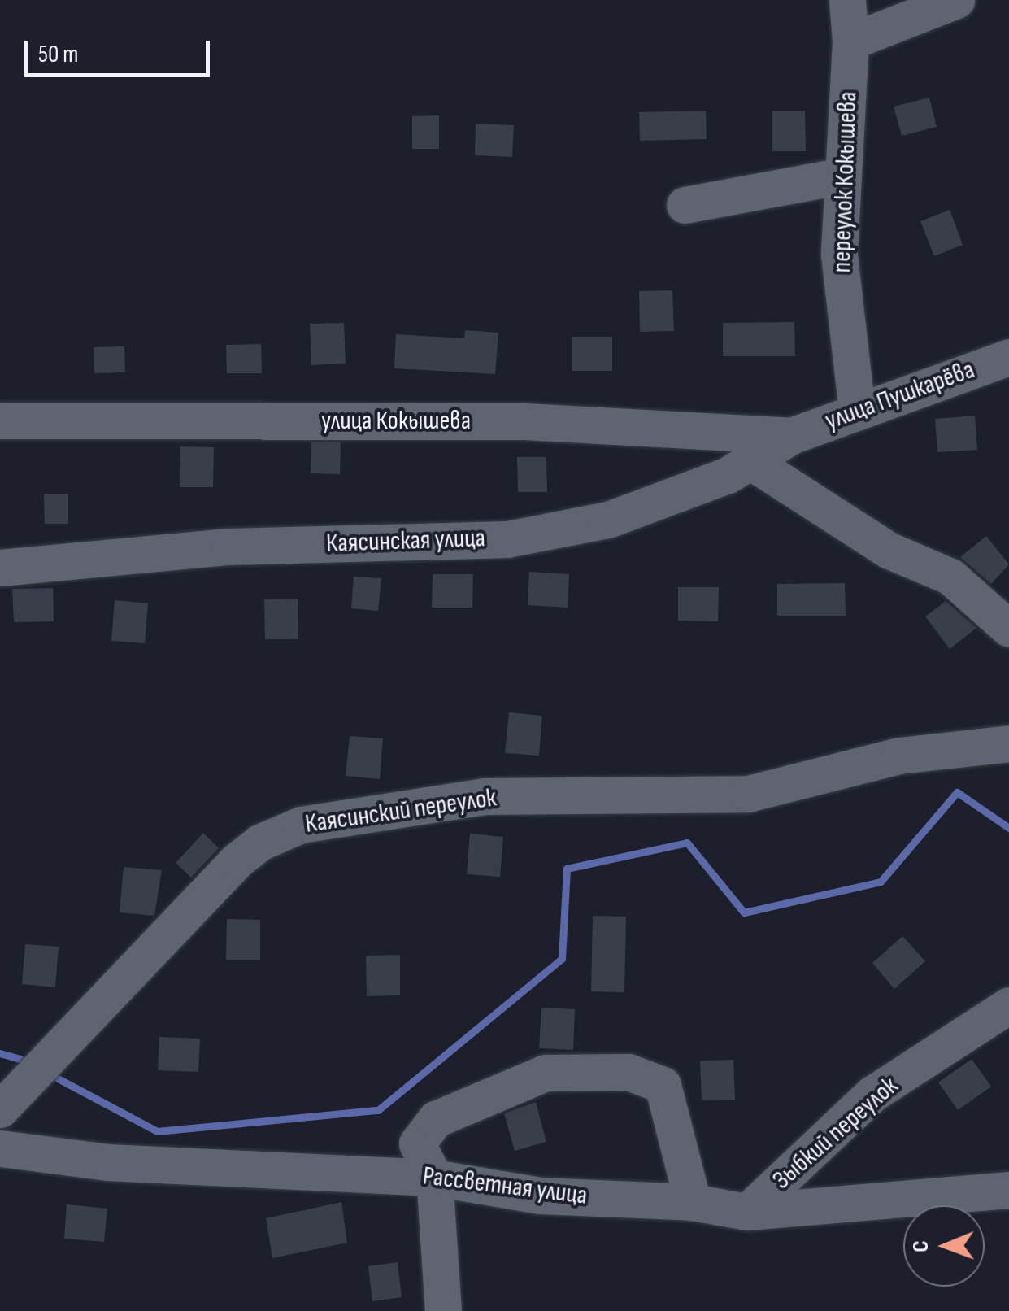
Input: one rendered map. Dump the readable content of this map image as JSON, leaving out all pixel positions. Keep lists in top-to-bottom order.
{
  "streets": {
    "street": [
      "переулок Кокышева",
      "улица Пушкарёва",
      "улица Кокышева",
      "Каясинская улица",
      "Каясинский переулок",
      "Зыбкий переулок",
      "Рассветная улица"
    ]
  },
  "crossings": [
    ["переулок Кокышева", "улица Пушкарёва"],
    ["улица Пушкарёва", "улица Кокышева"],
    ["улица Пушкарёва", "Каясинская улица"],
    ["улица Кокышева", "Каясинская улица"],
    ["Зыбкий переулок", "Рассветная улица"]
  ],
  "scale_bar": "50 m",
  "north": "left"
}
